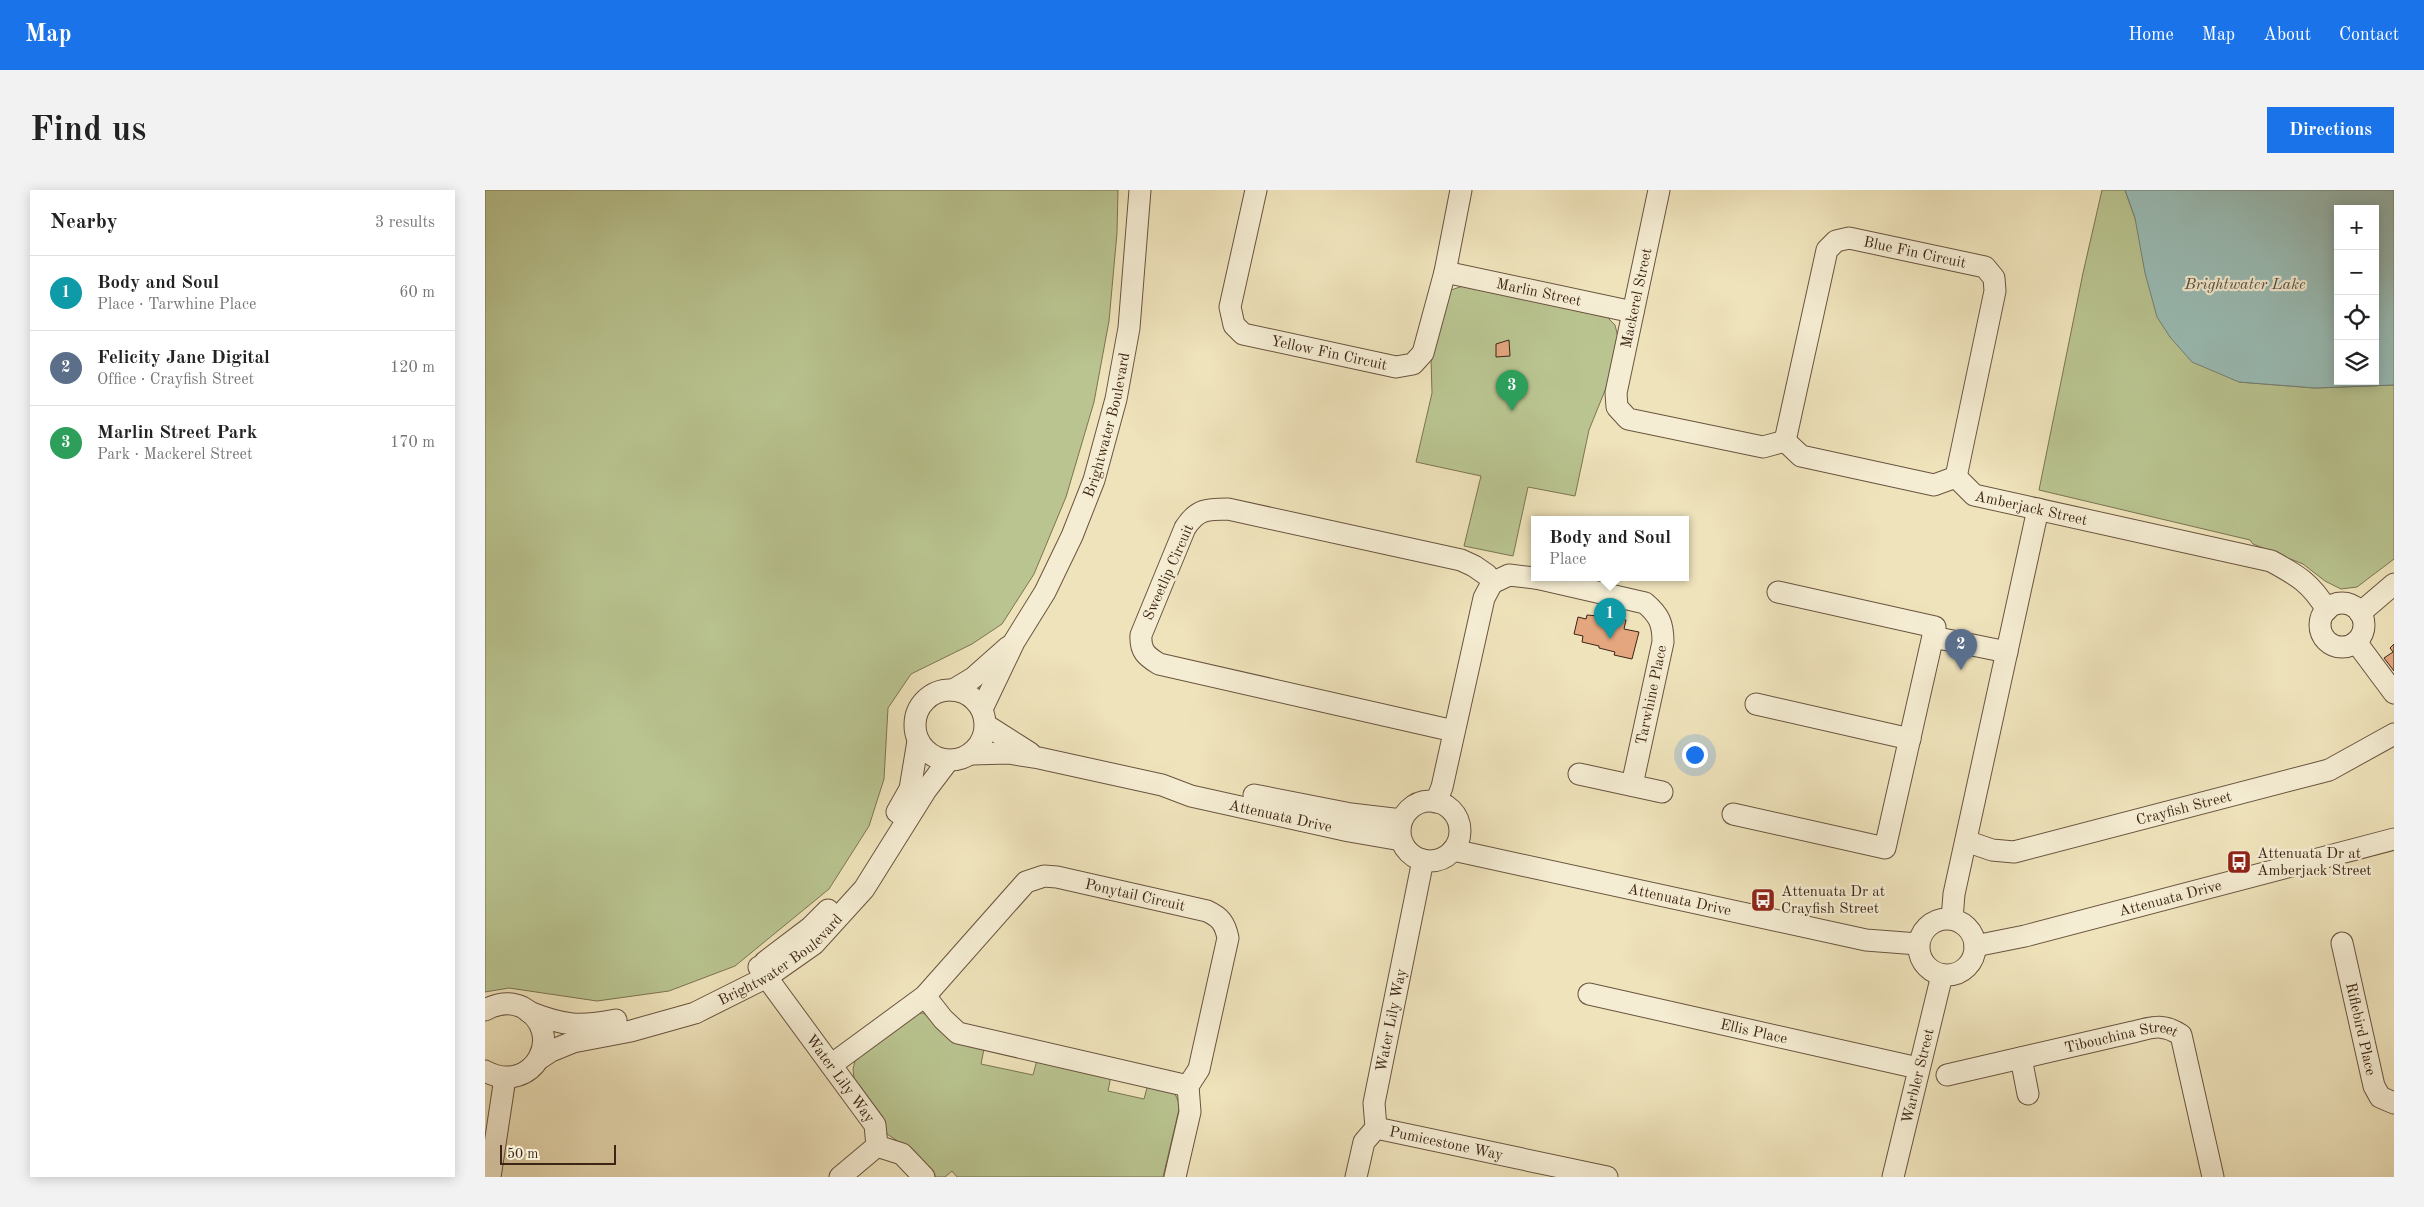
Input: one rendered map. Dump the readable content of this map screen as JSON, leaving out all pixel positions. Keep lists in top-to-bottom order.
{
  "streets": {
    "street": [
      "Blue Fin Circuit",
      "Marlin Street",
      "Mackerel Street",
      "Yellow Fin Circuit",
      "Brightwater Boulevard",
      "Amberjack Street",
      "Sweetlip Circuit",
      "Tarwhine Place",
      "Crayfish Street",
      "Attenuata Drive",
      "Ponytail Circuit",
      "Water Lily Way",
      "Riflebird Place",
      "Ellis Place",
      "Tibouchina Street",
      "Warbler Street",
      "Pumicestone Way"
    ]
  },
  "crossings": [
    ["Blue Fin Circuit", "Mackerel Street"],
    ["Blue Fin Circuit", "Amberjack Street"],
    ["Marlin Street", "Mackerel Street"],
    ["Marlin Street", "Yellow Fin Circuit"],
    ["Brightwater Boulevard", "Attenuata Drive"],
    ["Brightwater Boulevard", "Water Lily Way"],
    ["Sweetlip Circuit", "Tarwhine Place"],
    ["Attenuata Drive", "Water Lily Way"],
    ["Attenuata Drive", "Warbler Street"],
    ["Ponytail Circuit", "Water Lily Way"],
    ["Water Lily Way", "Pumicestone Way"],
    ["Ellis Place", "Warbler Street"]
  ],
  "water": ["Brightwater Lake"],
  "places": {
    "bus stop": ["Attenuata Dr at Amberjack Street", "Attenuata Dr at Crayfish Street"]
  },
  "scale_bar": "50 m",
  "page": {
    "header": "Map",
    "nav": [
      "Home",
      "Map",
      "About",
      "Contact"
    ],
    "buttons": "Directions",
    "title": "Find us",
    "heading": ["Nearby", "3 results"],
    "map_buttons": ["+", "−"],
    "list": [
      {
        "mark": "1",
        "name": "Body and Soul",
        "note": "Place · Tarwhine Place",
        "value": "60 m"
      },
      {
        "mark": "2",
        "name": "Felicity Jane Digital",
        "note": "Office · Crayfish Street",
        "value": "120 m"
      },
      {
        "mark": "3",
        "name": "Marlin Street Park",
        "note": "Park · Mackerel Street",
        "value": "170 m"
      }
    ],
    "pins": ["3", "1", "2"],
    "popup": ["Body and Soul", "Place"],
    "scale": "50 m"
  }
}
